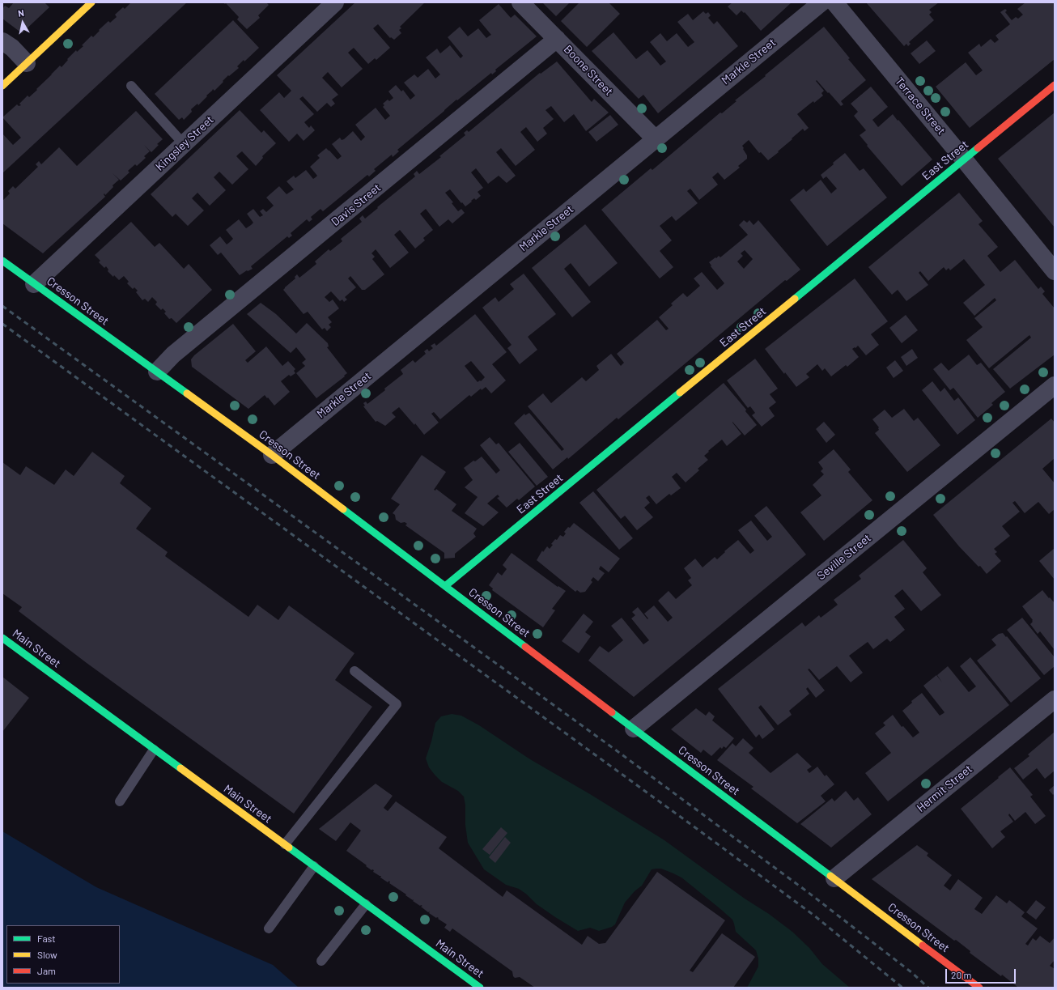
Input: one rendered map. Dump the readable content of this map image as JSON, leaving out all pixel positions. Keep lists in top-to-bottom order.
{
  "streets": {
    "street": [
      "Markle Street",
      "Boone Street",
      "Terrace Street",
      "Kingsley Street",
      "East Street",
      "Davis Street",
      "Cresson Street",
      "Seville Street",
      "Main Street",
      "Hermit Street"
    ]
  },
  "crossings": [
    ["Markle Street", "Boone Street"],
    ["Markle Street", "Cresson Street"],
    ["Boone Street", "Davis Street"],
    ["Terrace Street", "East Street"],
    ["Kingsley Street", "Cresson Street"],
    ["East Street", "Cresson Street"],
    ["Davis Street", "Cresson Street"],
    ["Cresson Street", "Seville Street"],
    ["Cresson Street", "Hermit Street"]
  ],
  "legend": ["Fast", "Slow", "Jam"],
  "scale_bar": "20 m",
  "north": "top"
}
